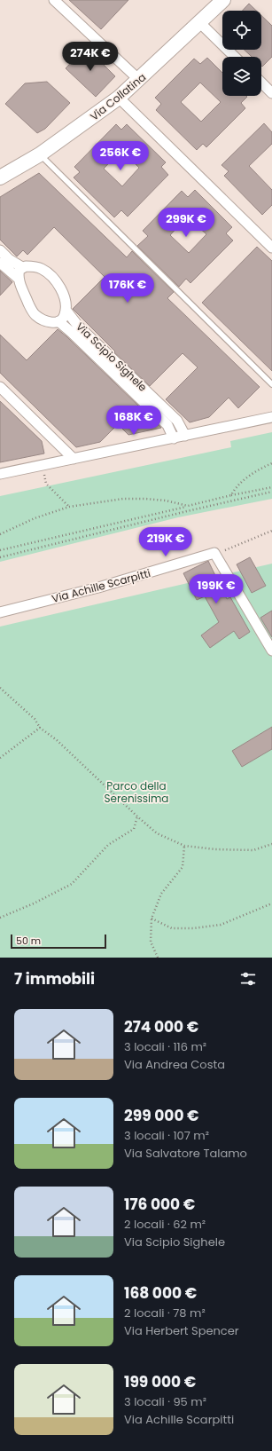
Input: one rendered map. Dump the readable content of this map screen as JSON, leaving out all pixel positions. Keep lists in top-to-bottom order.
{
  "streets": {
    "street": ["Via Collatina", "Via Scipio Sighele", "Via Achille Scarpitti"]
  },
  "parks": ["Parco della Serenissima"],
  "scale_bar": "50 m",
  "page": {
    "price": [
      "274K €",
      "256K €",
      "299K €",
      "176K €",
      "168K €",
      "219K €",
      "199K €"
    ],
    "scale": "50 m",
    "heading": "7 immobili",
    "list": [
      {
        "name": "274 000 €",
        "note": "3 locali · 116 m² · Via Andrea Costa"
      },
      {
        "name": "299 000 €",
        "note": "3 locali · 107 m² · Via Salvatore Talamo"
      },
      {
        "name": "176 000 €",
        "note": "2 locali · 62 m² · Via Scipio Sighele"
      },
      {
        "name": "168 000 €",
        "note": "2 locali · 78 m² · Via Herbert Spencer"
      },
      {
        "name": "199 000 €",
        "note": "3 locali · 95 m² · Via Achille Scarpitti"
      }
    ]
  }
}
